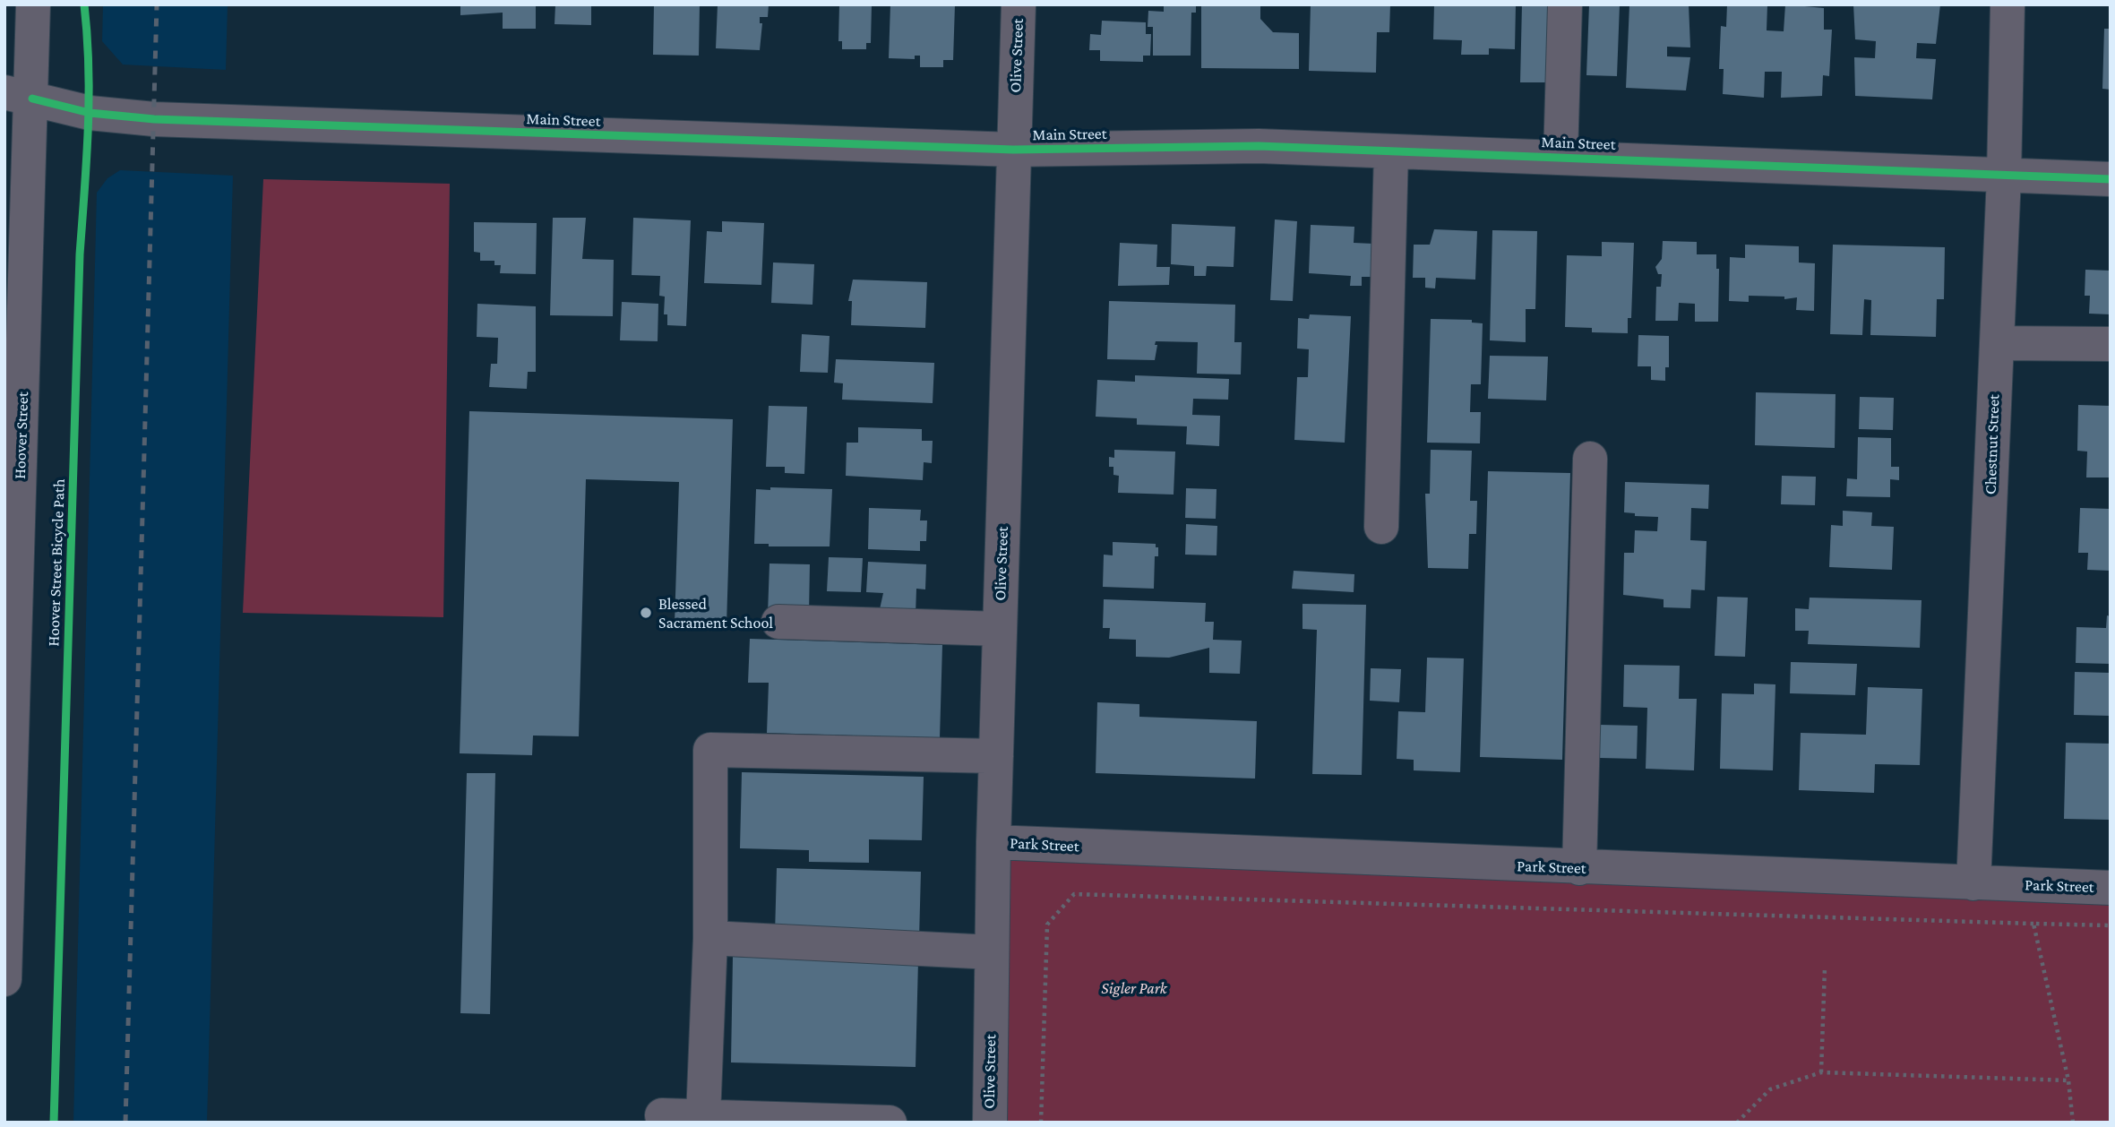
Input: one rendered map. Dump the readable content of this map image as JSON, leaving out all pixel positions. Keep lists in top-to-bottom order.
{
  "streets": {
    "street": [
      "Olive Street",
      "Main Street",
      "Hoover Street",
      "Chestnut Street",
      "Park Street"
    ],
    "cycle path": ["Hoover Street Bicycle Path"]
  },
  "crossings": [
    ["Olive Street", "Main Street"],
    ["Olive Street", "Park Street"],
    ["Main Street", "Hoover Street"],
    ["Main Street", "Chestnut Street"],
    ["Chestnut Street", "Park Street"]
  ],
  "parks": ["Sigler Park"],
  "places": ["Blessed Sacrament School"]
}
